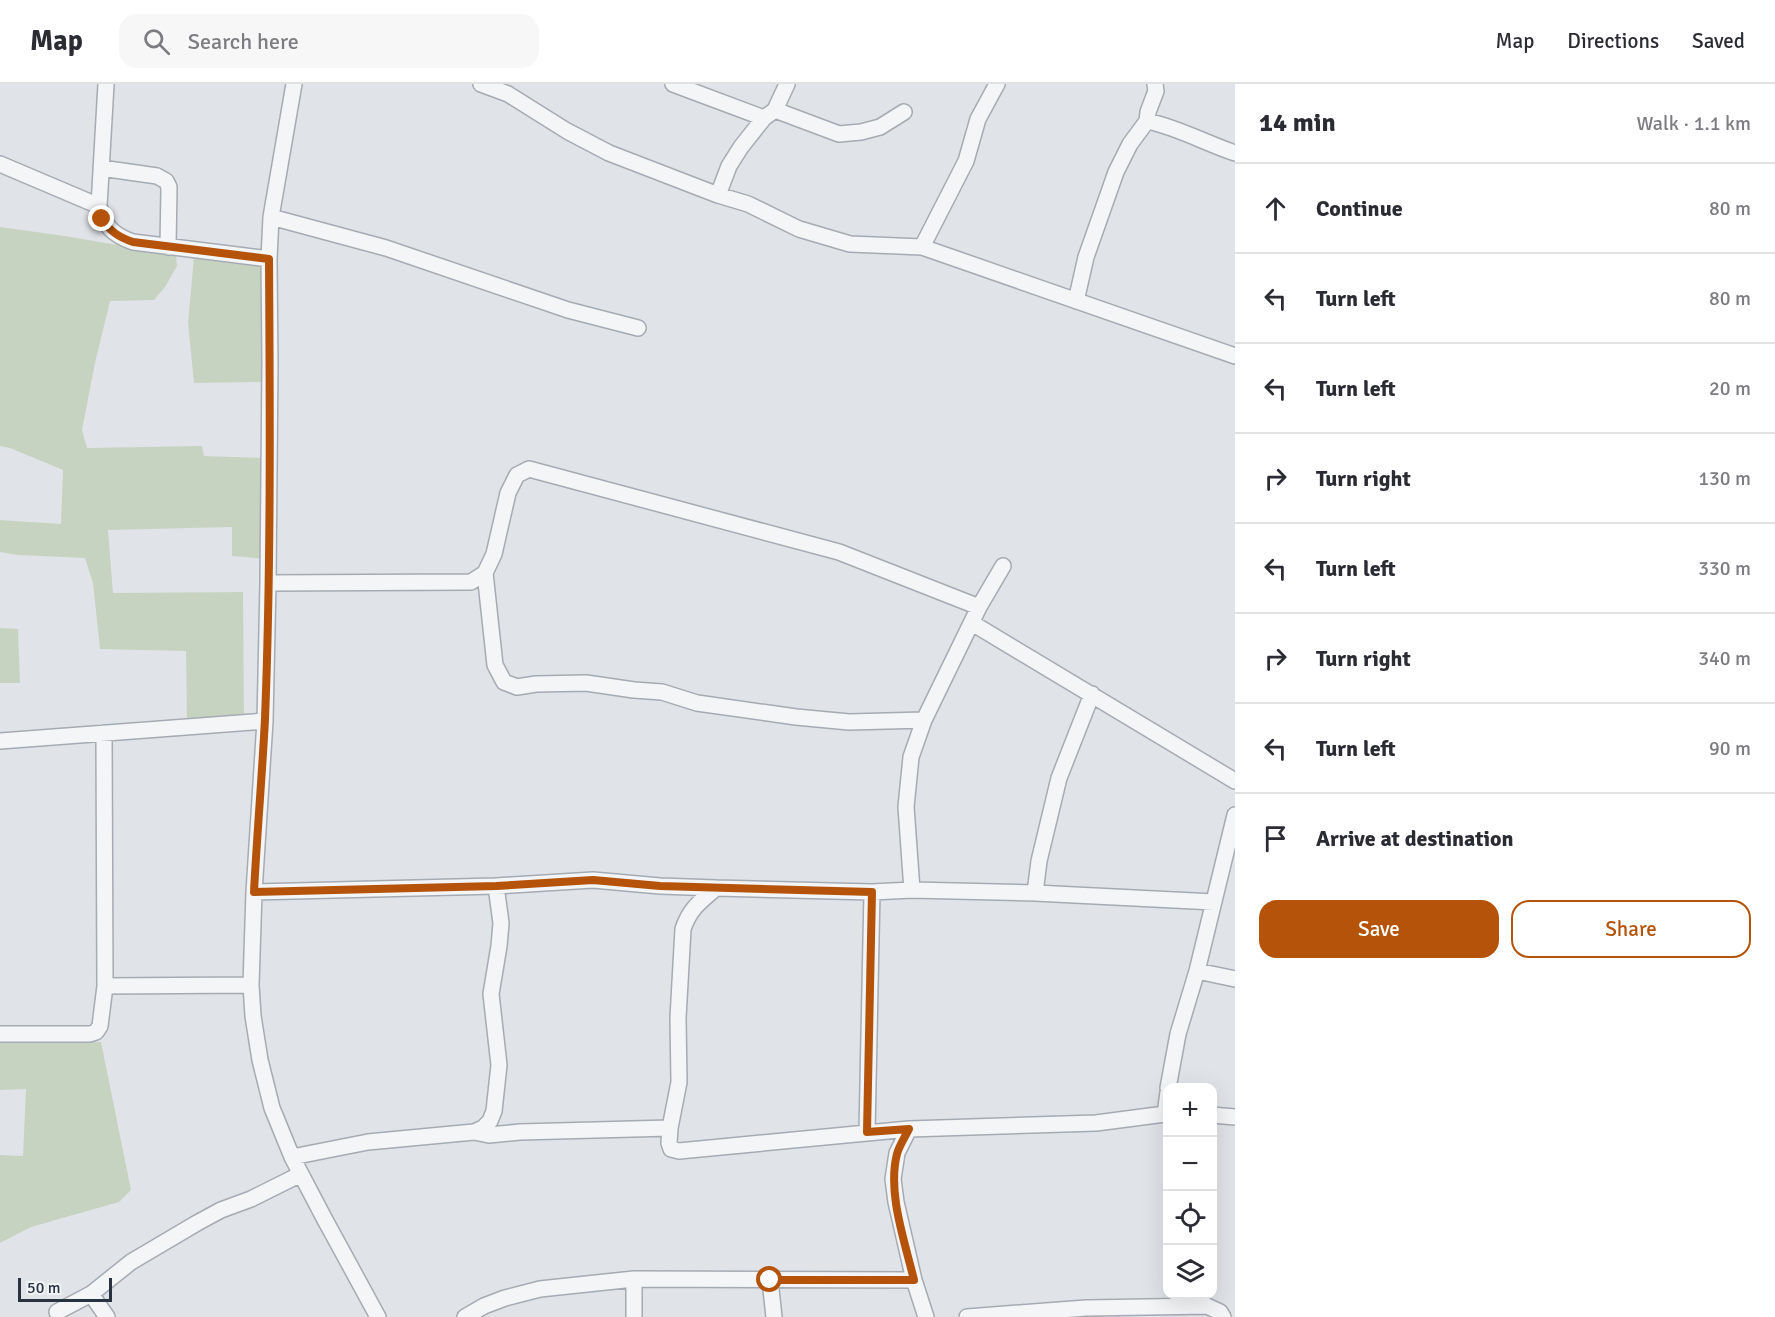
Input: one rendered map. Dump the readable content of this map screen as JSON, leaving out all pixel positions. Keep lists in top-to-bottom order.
{
  "scale_bar": "50 m",
  "page": {
    "header": "Map",
    "search": "Search here",
    "nav": ["Map", "Directions", "Saved"],
    "heading": ["14 min", "Walk · 1.1 km"],
    "list": [
      ["Continue", "80 m"],
      ["Turn left", "80 m"],
      ["Turn left", "20 m"],
      ["Turn right", "130 m"],
      ["Turn left", "330 m"],
      ["Turn right", "340 m"],
      ["Turn left", "90 m"],
      "Arrive at destination"
    ],
    "buttons": ["Save", "Share"],
    "map_buttons": ["+", "−"],
    "scale": "50 m"
  }
}
